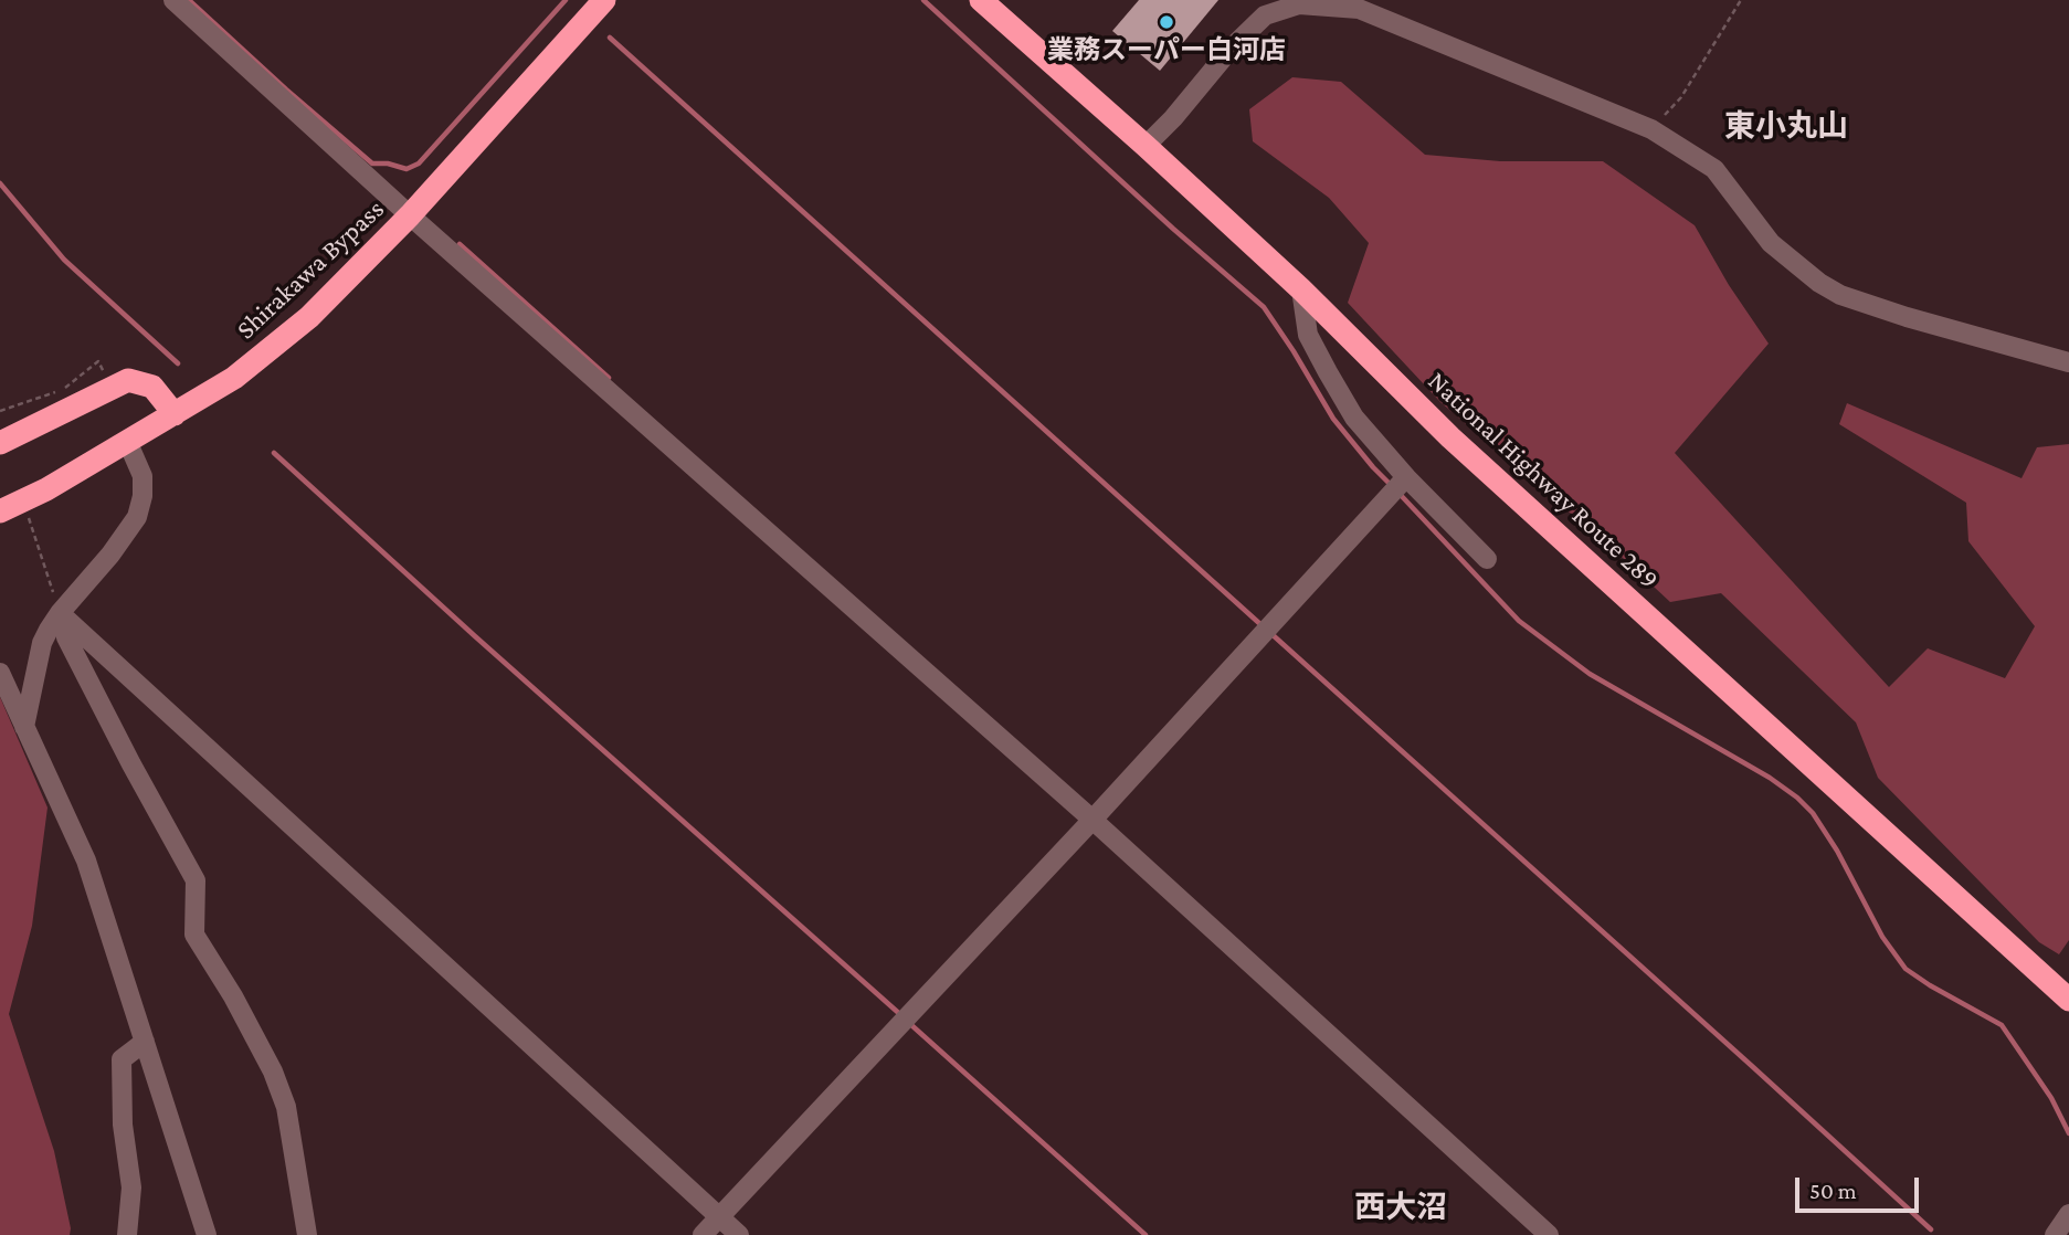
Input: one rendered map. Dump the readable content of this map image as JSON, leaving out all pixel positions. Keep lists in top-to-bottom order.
{
  "streets": {
    "highway": ["Shirakawa Bypass", "National Highway Route 289"]
  },
  "districts": ["東小丸山", "西大沼"],
  "places": ["業務スーパー白河店"],
  "scale_bar": "50 m"
}
